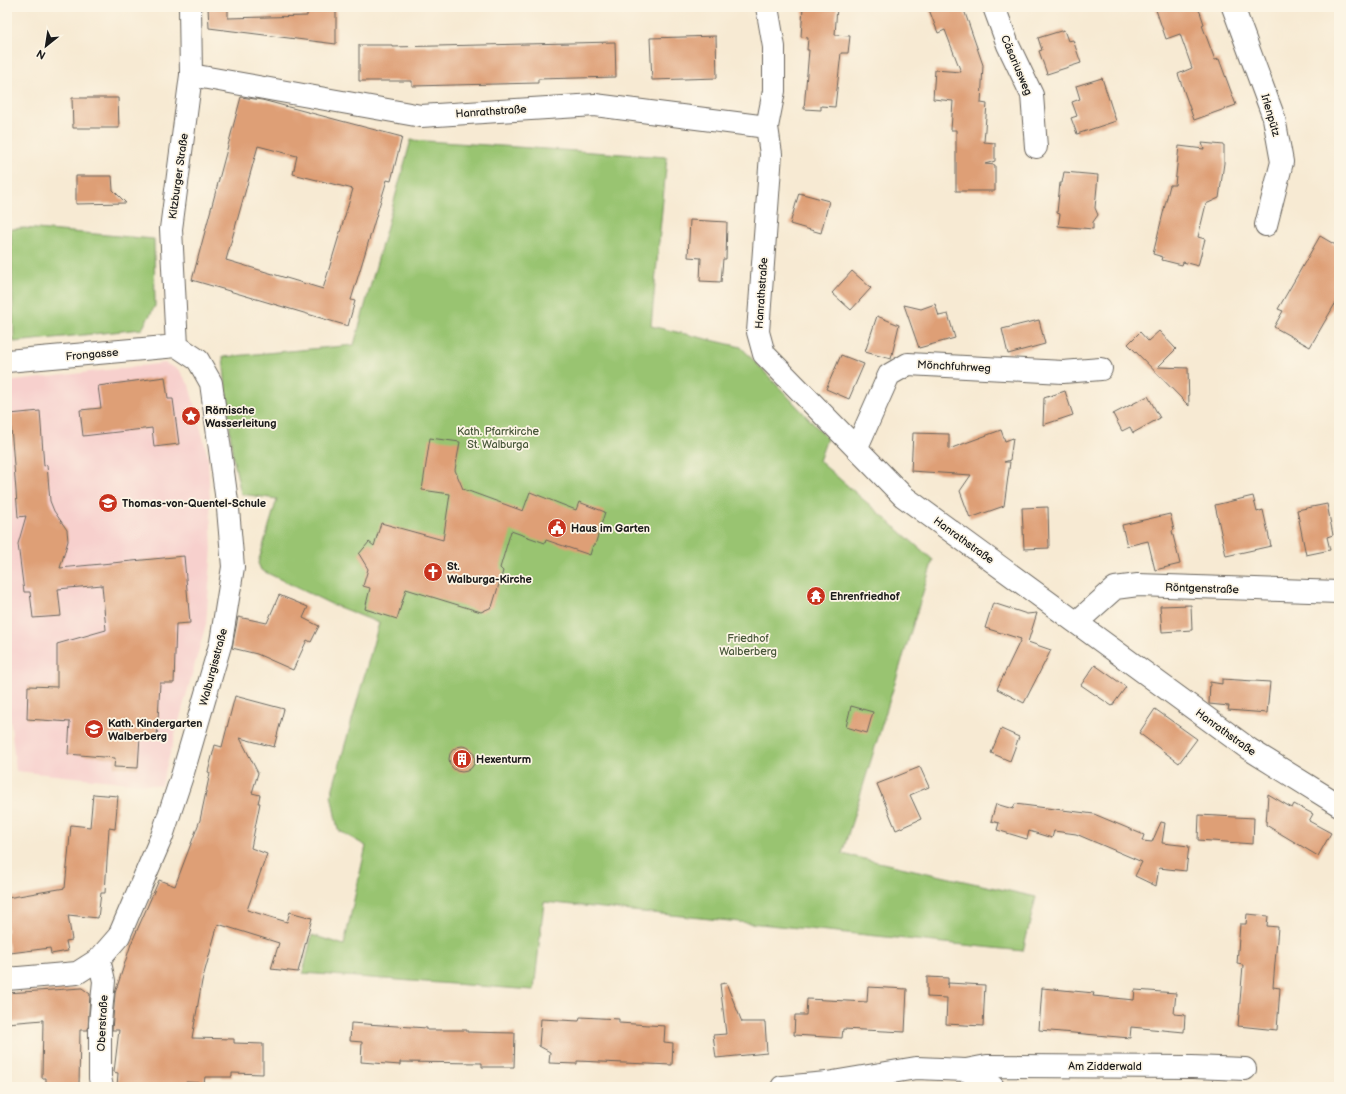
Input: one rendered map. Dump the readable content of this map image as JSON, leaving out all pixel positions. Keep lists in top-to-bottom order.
{
  "streets": {
    "street": [
      "Cäsariusweg",
      "Hanrathstraße",
      "Irlenpütz",
      "Kitzburger Straße",
      "Frongasse",
      "Mönchfuhrweg",
      "Röntgenstraße",
      "Walburgisstraße",
      "Oberstraße",
      "Am Zidderwald"
    ]
  },
  "crossings": [
    ["Hanrathstraße", "Kitzburger Straße"],
    ["Hanrathstraße", "Mönchfuhrweg"],
    ["Hanrathstraße", "Röntgenstraße"],
    ["Kitzburger Straße", "Frongasse"],
    ["Kitzburger Straße", "Walburgisstraße"],
    ["Frongasse", "Walburgisstraße"],
    ["Walburgisstraße", "Oberstraße"]
  ],
  "parks": ["Kath. Pfarrkirche St. Walburga", "Friedhof Walberberg"],
  "places": {
    "place": ["Römische Wasserleitung"],
    "school or university": ["Thomas-von-Quentel-Schule", "Kath. Kindergarten Walberberg"],
    "public building": ["Haus im Garten"],
    "church": ["St. Walburga-Kirche"],
    "temple": ["Ehrenfriedhof"],
    "building": ["Hexenturm"]
  },
  "north": "bottom left"
}
